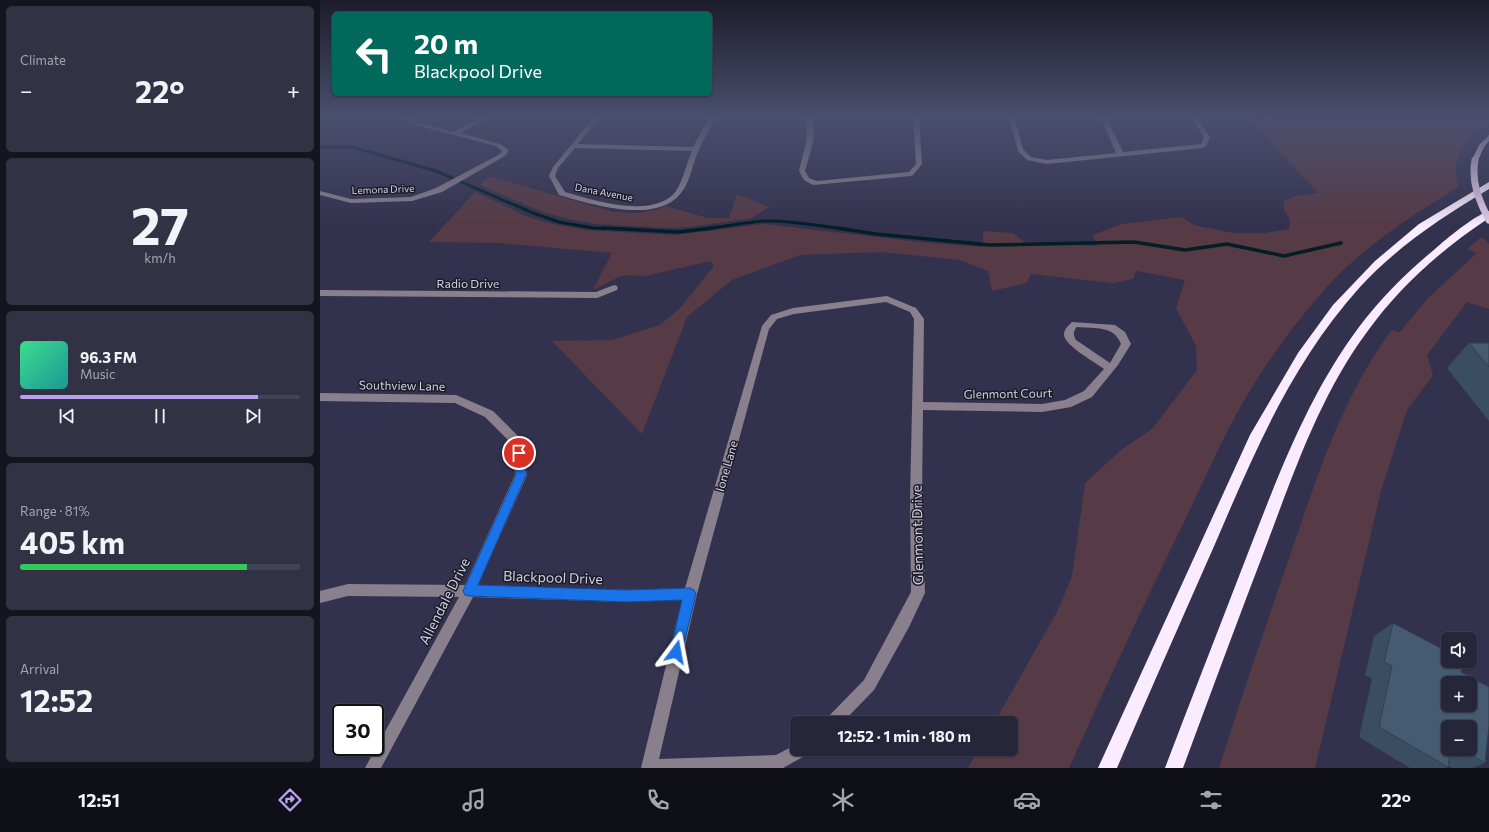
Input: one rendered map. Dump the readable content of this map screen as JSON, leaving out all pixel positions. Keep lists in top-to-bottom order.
{
  "streets": {
    "street": [
      "Lemona Drive",
      "Dana Avenue",
      "Radio Drive",
      "Southview Lane",
      "Glenmont Court",
      "Ione Lane",
      "Glenmont Drive",
      "Blackpool Drive",
      "Allendale Drive"
    ]
  },
  "crossings": [
    ["Southview Lane", "Allendale Drive"],
    ["Glenmont Court", "Glenmont Drive"],
    ["Ione Lane", "Glenmont Drive"],
    ["Ione Lane", "Blackpool Drive"],
    ["Blackpool Drive", "Allendale Drive"]
  ],
  "page": {
    "tile": [
      "Climate",
      ["27", "km/h"],
      ["Range · 81%", "405 km"],
      ["Arrival", "12:52"]
    ],
    "turn": ["20 m", "Blackpool Drive"],
    "heat": ["−", "22°", "+"],
    "song": ["96.3 FM", "Music"],
    "map_buttons": ["+", "−"],
    "limit": "30",
    "trip": "12:52 · 1 min · 180 m",
    "tabs": ["12:51", "22°"]
  }
}
